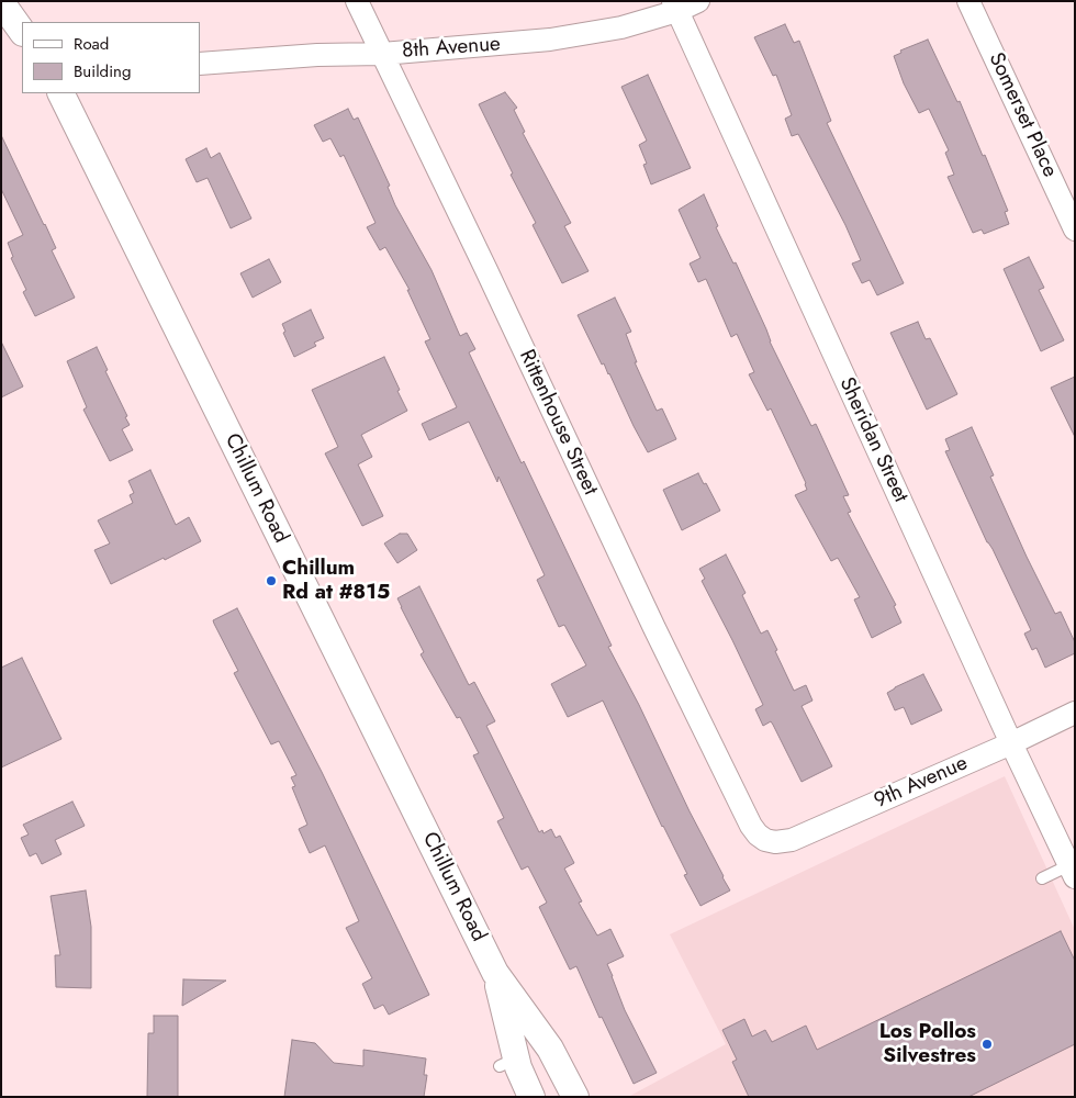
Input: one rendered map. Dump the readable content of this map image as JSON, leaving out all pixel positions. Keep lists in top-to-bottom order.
{
  "streets": {
    "street": [
      "8th Avenue",
      "Somerset Place",
      "Rittenhouse Street",
      "Sheridan Street",
      "Chillum Road",
      "9th Avenue"
    ]
  },
  "crossings": [
    ["8th Avenue", "Rittenhouse Street"],
    ["8th Avenue", "Sheridan Street"],
    ["Rittenhouse Street", "9th Avenue"],
    ["Sheridan Street", "9th Avenue"]
  ],
  "places": ["Chillum Rd at #815", "Los Pollos Silvestres"],
  "legend": ["Road", "Building"]
}
